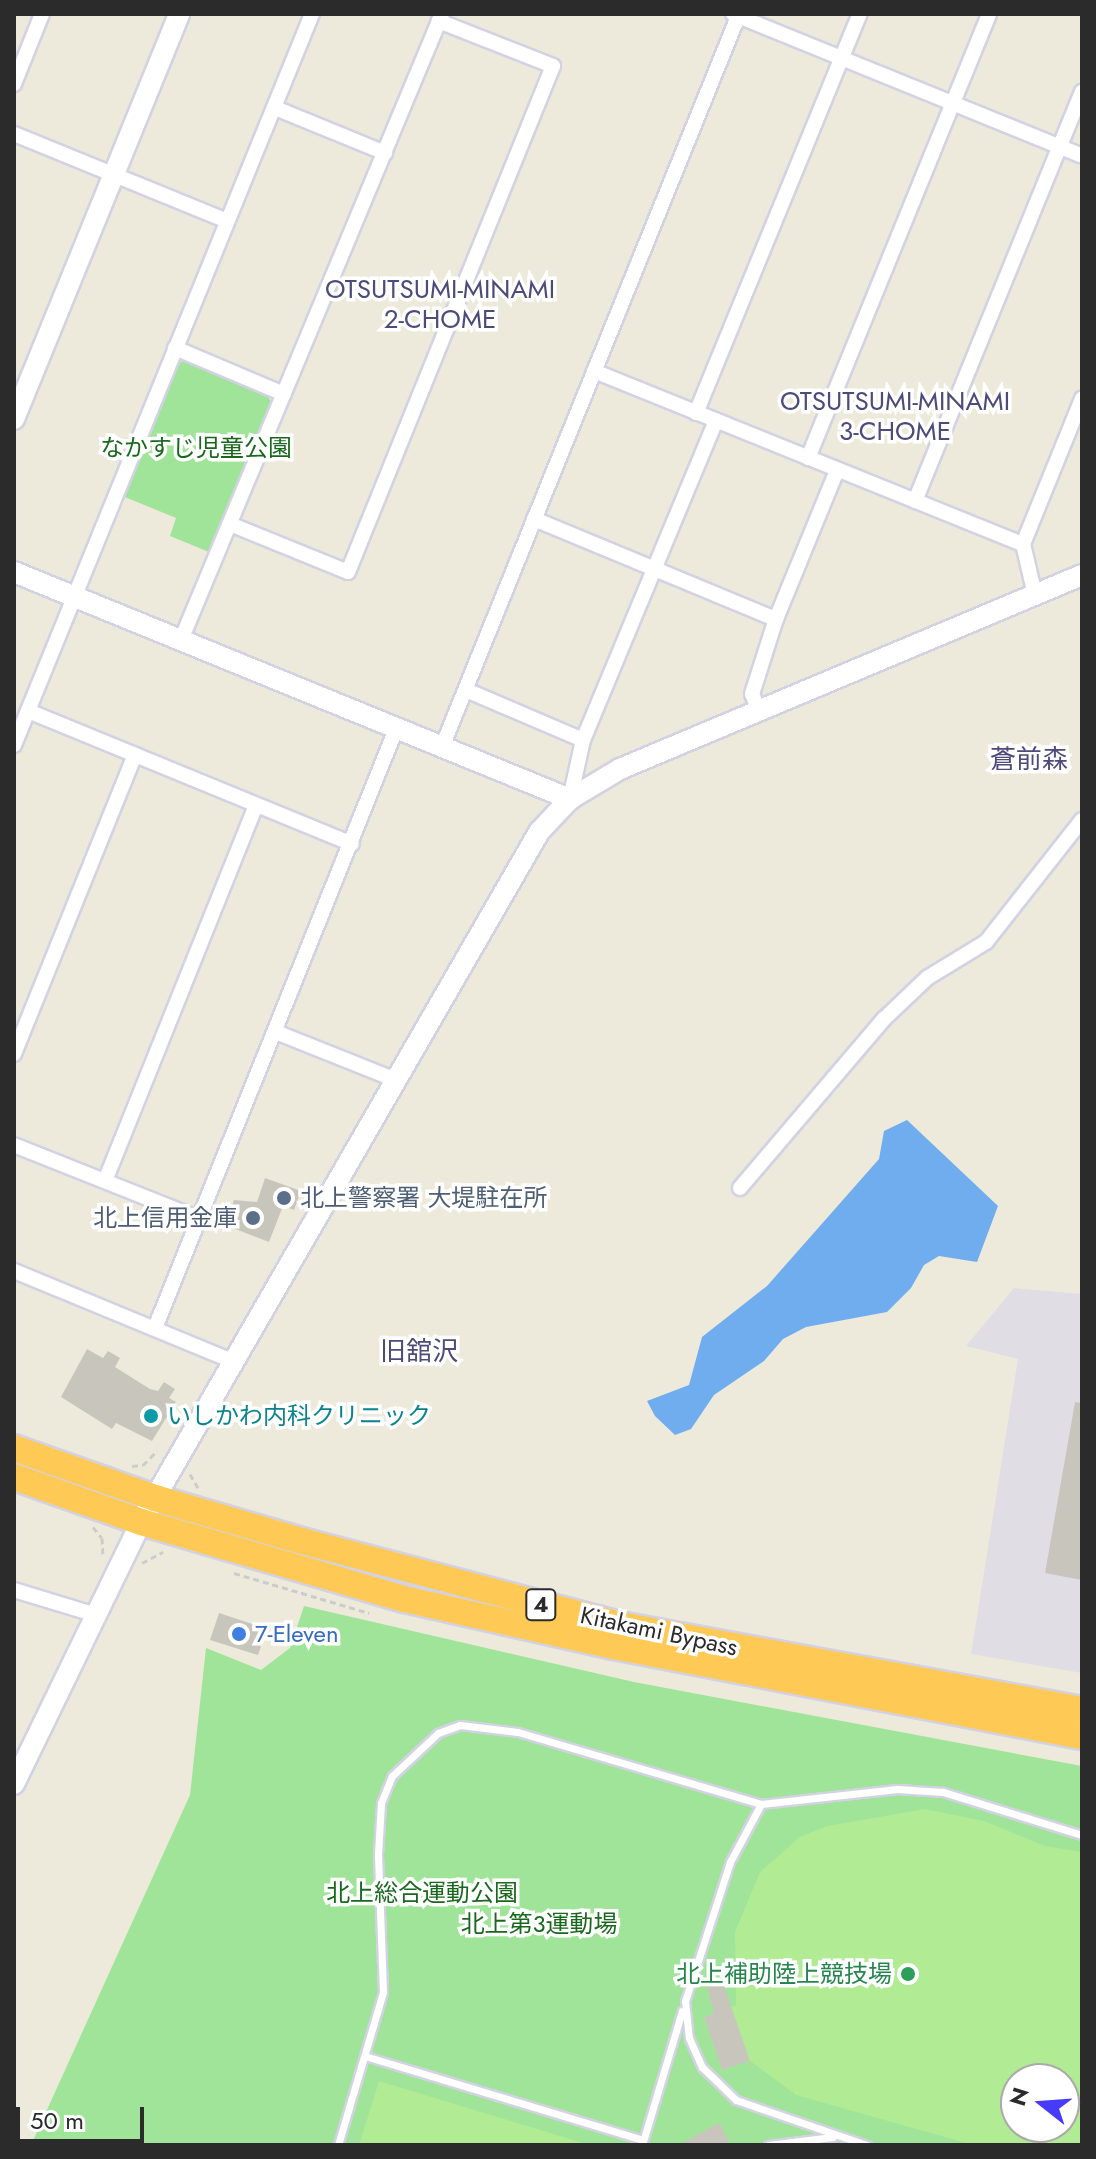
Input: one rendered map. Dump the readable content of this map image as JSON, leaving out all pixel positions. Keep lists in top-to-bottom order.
{
  "streets": {
    "highway": ["4", "Kitakami Bypass"]
  },
  "districts": [
    "OTSUTSUMI-MINAMI 2-CHOME",
    "OTSUTSUMI-MINAMI 3-CHOME",
    "蒼前森",
    "旧舘沢"
  ],
  "parks": ["なかすじ児童公園", "北上総合運動公園", "北上第3運動場"],
  "places": [
    "北上警察署 大堤駐在所",
    "北上信用金庫",
    "いしかわ内科クリニック",
    "7-Eleven",
    "北上補助陸上競技場"
  ],
  "scale_bar": "50 m",
  "north": "left"
}
